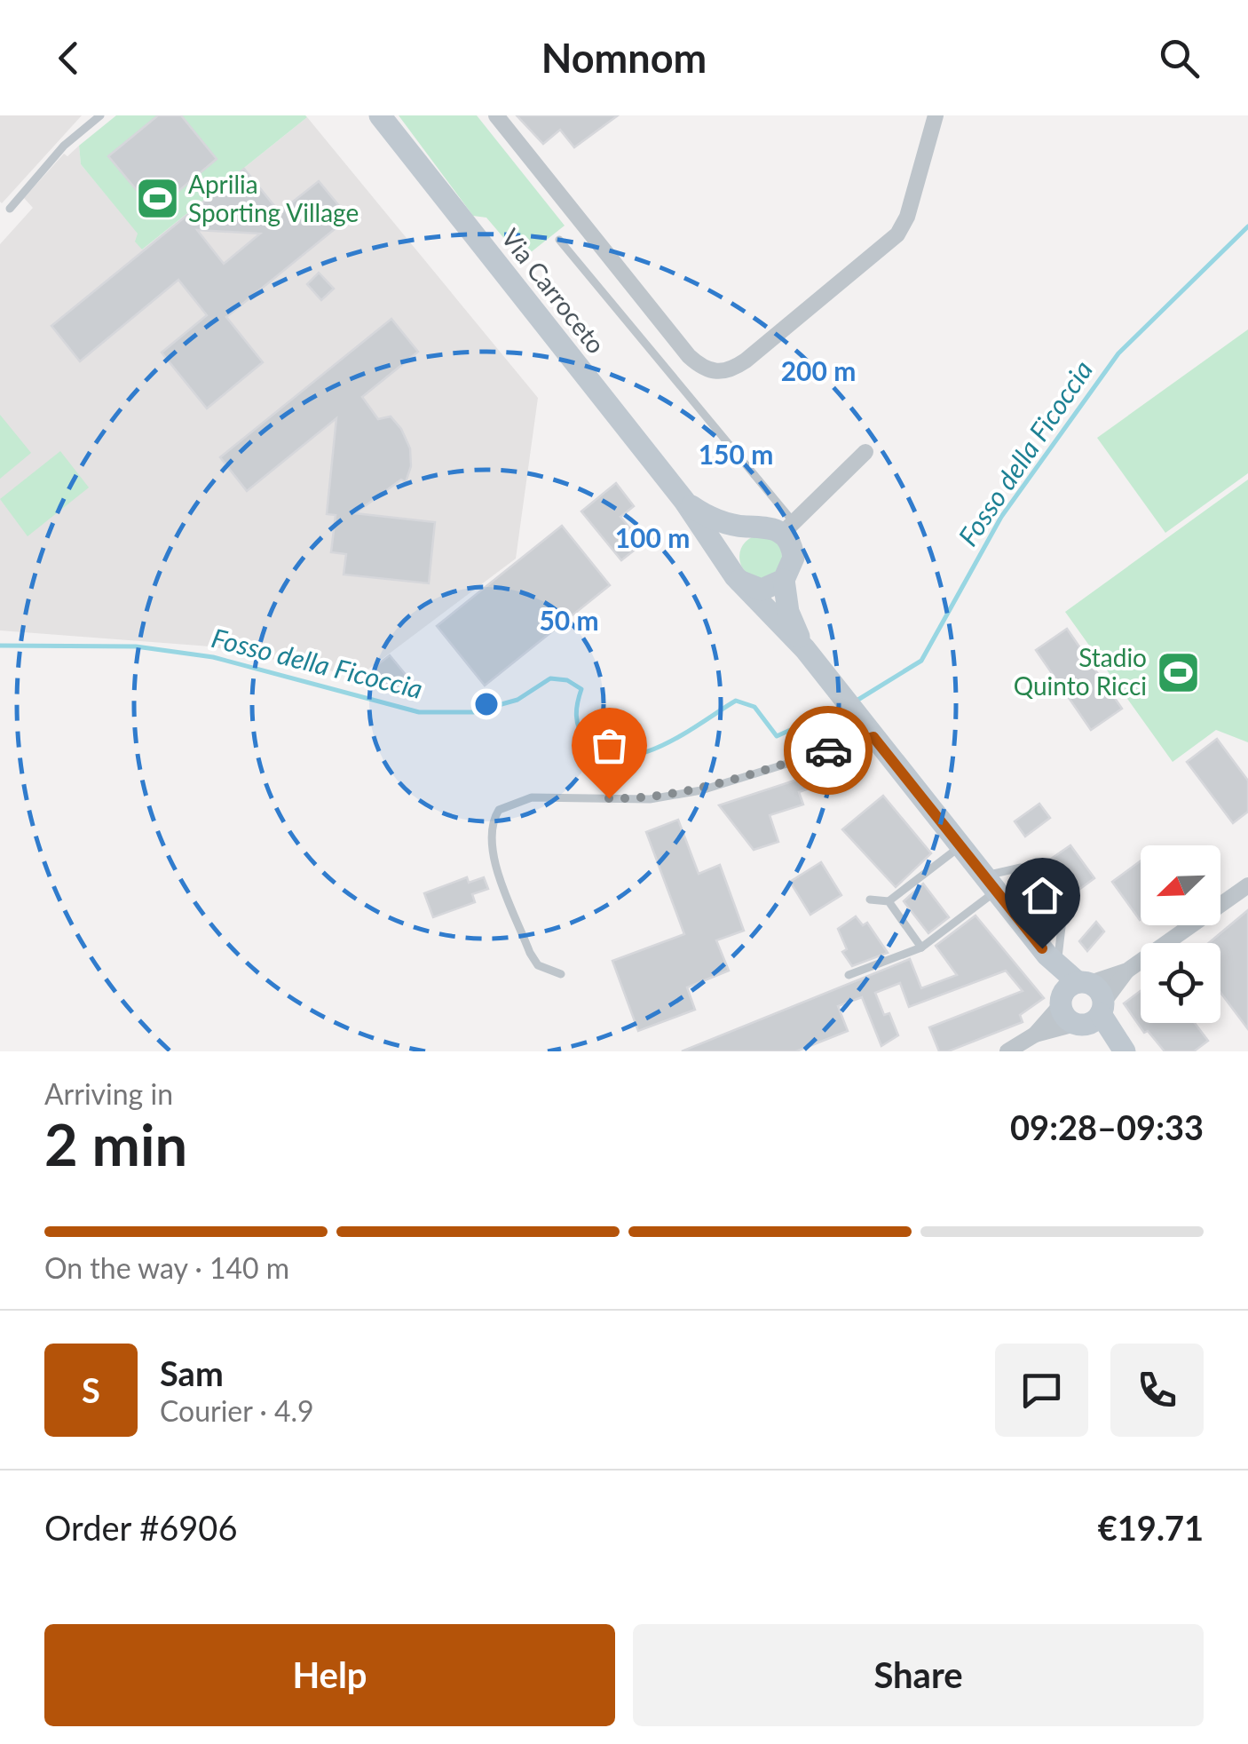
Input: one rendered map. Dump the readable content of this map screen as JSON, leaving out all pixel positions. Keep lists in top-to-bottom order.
{
  "streets": {
    "street": ["Via Carroceto"]
  },
  "water": ["Fosso della Ficoccia"],
  "places": {
    "sports": ["Aprilia Sporting Village", "Stadio Quinto Ricci"]
  },
  "north": "bottom left",
  "page": {
    "header": "Nomnom",
    "heading": ["2 min", "Arriving in", "09:28–09:33"],
    "panel": [
      "Sam",
      "Courier · 4.9",
      "Order #6906",
      "€19.71"
    ],
    "bar": "On the way · 140 m",
    "round": "S",
    "buttons": ["Help", "Share"]
  },
  "rings": [
    "200 m",
    "150 m",
    "100 m",
    "50 m"
  ]
}
